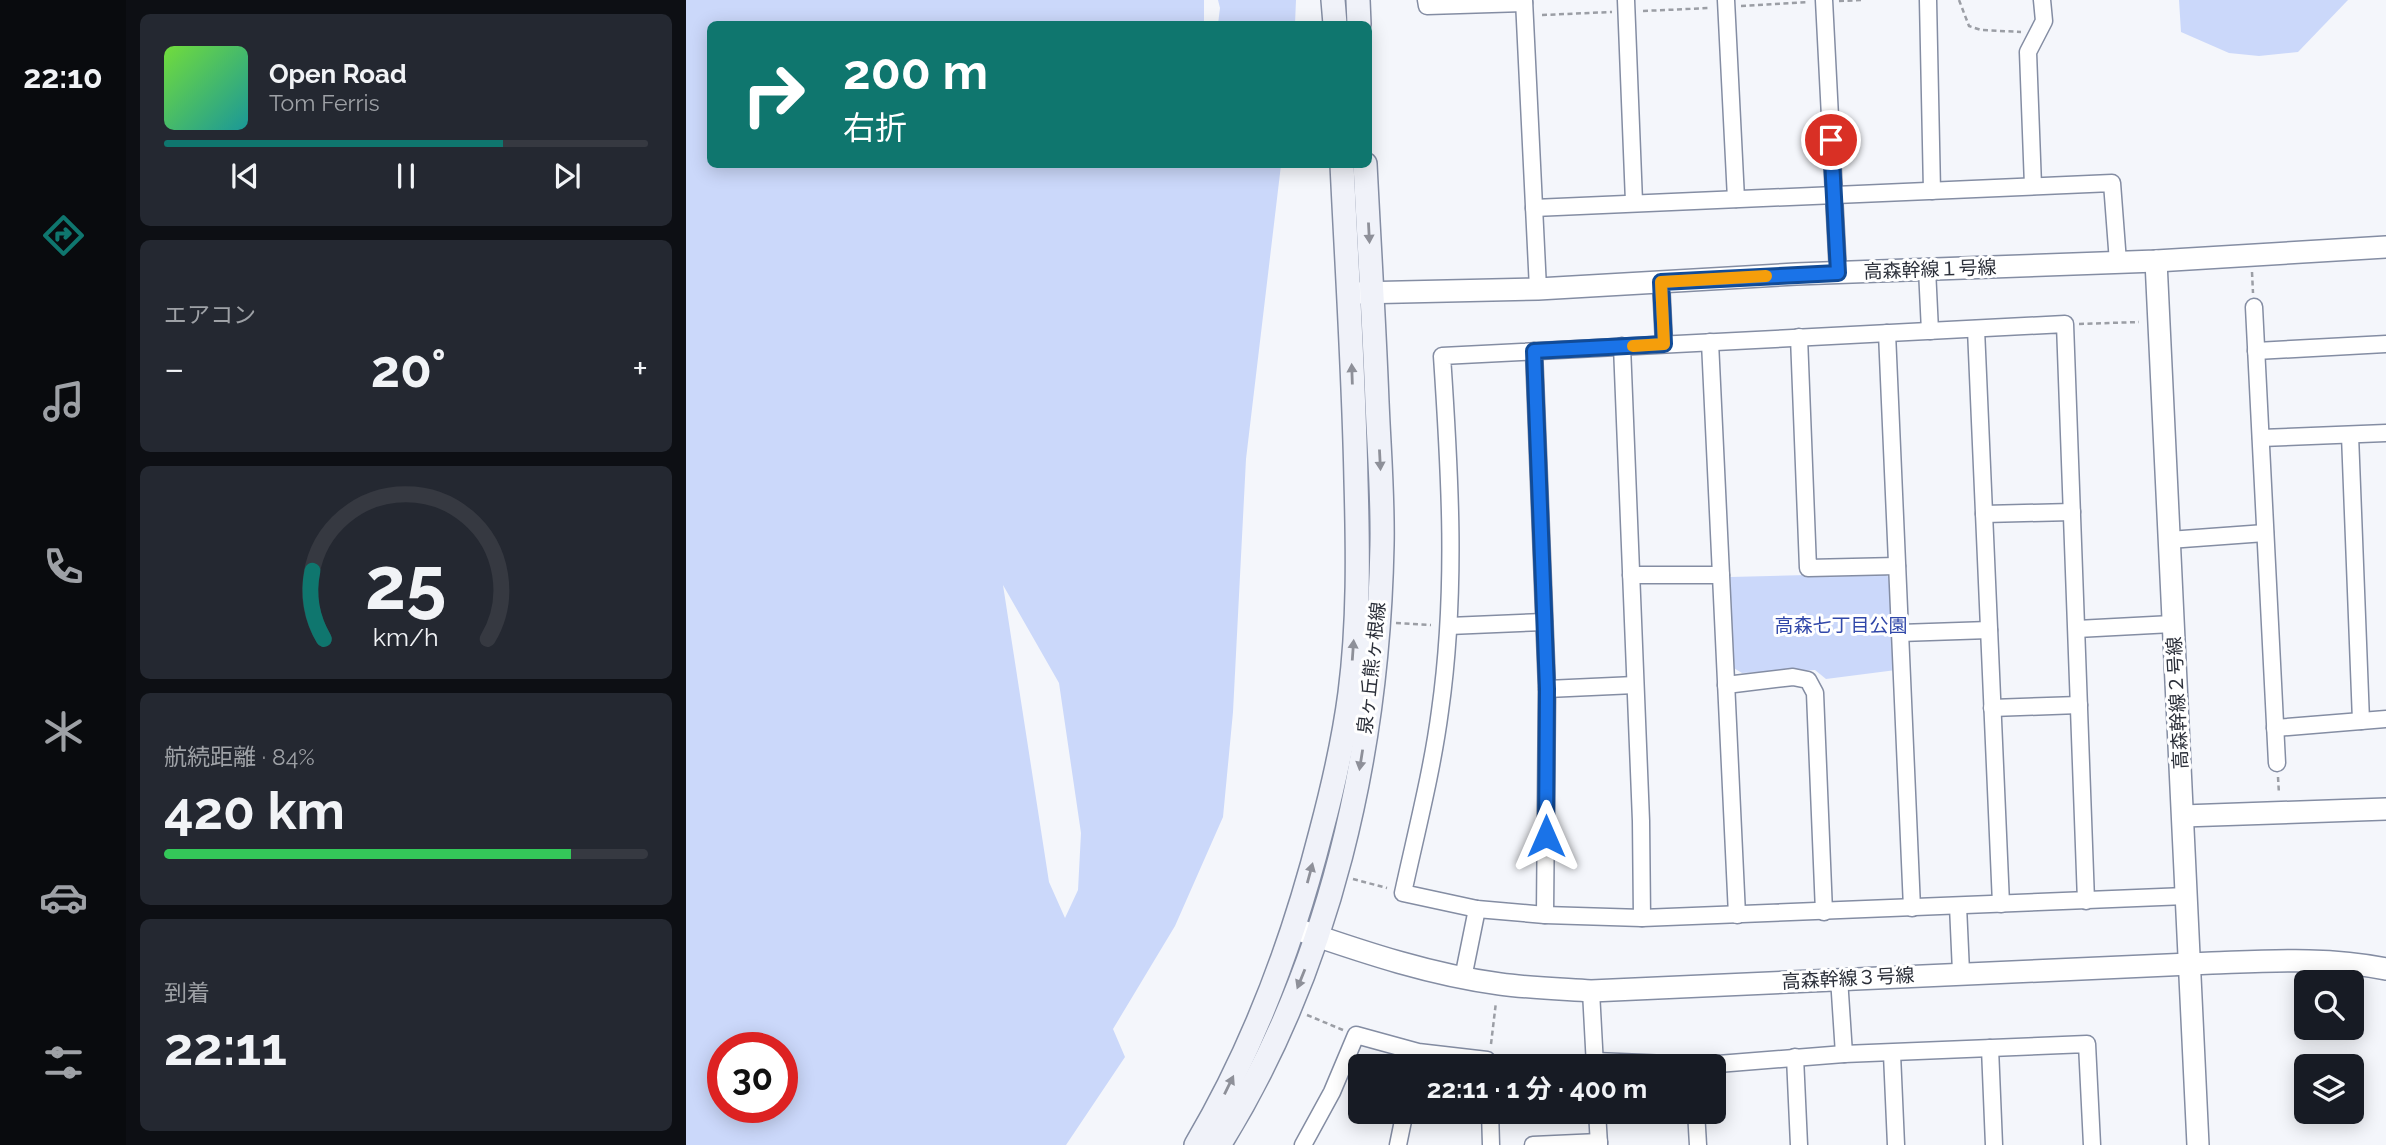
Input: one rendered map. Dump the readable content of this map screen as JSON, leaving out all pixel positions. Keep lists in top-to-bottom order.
{
  "streets": {
    "main road": ["泉ヶ丘熊ヶ根線"],
    "street": ["高森幹線１号線", "高森幹線２号線", "高森幹線３号線"]
  },
  "crossings": [
    ["高森幹線１号線", "泉ヶ丘熊ヶ根線"],
    ["高森幹線１号線", "高森幹線２号線"],
    ["泉ヶ丘熊ヶ根線", "高森幹線３号線"],
    ["高森幹線２号線", "高森幹線３号線"]
  ],
  "parks": ["高森七丁目公園"],
  "page": {
    "tabs": "22:10",
    "turn": ["200 m", "右折"],
    "song": ["Open Road", "Tom Ferris"],
    "tile": [
      "エアコン",
      ["航続距離 · 84%", "420 km"],
      ["到着", "22:11"]
    ],
    "heat": ["−", "20°", "+"],
    "limit": "30",
    "trip": "22:11 · 1 分 · 400 m",
    "gauge": ["25", "km/h"]
  }
}
